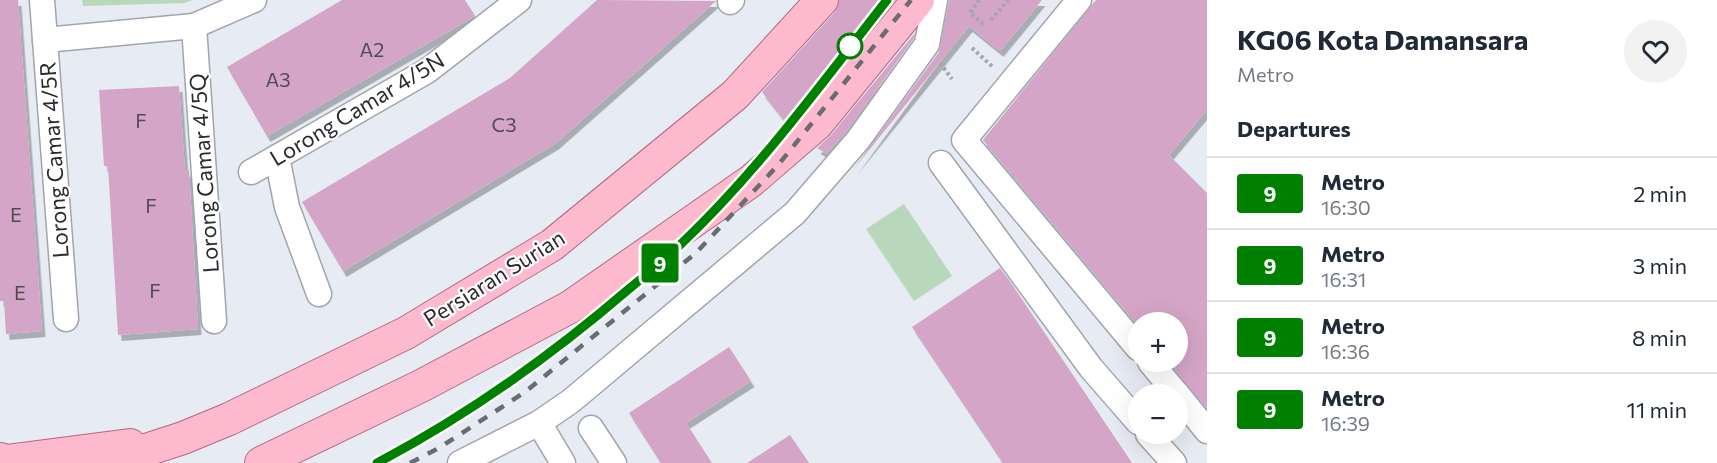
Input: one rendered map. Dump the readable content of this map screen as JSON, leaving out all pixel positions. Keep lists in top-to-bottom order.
{
  "streets": {
    "main road": ["Persiaran Surian"],
    "street": ["Lorong Camar 4/5N", "Lorong Camar 4/5R", "Lorong Camar 4/5Q"]
  },
  "lines": ["metro line 9"],
  "house_numbers": [
    "A2",
    "A3",
    "F",
    "C3",
    "F",
    "E",
    "F",
    "E"
  ],
  "page": {
    "on_map": "9",
    "heading": [
      ["KG06 Kota Damansara", "Metro"],
      "Departures"
    ],
    "list": [
      {
        "mark": "9",
        "name": "Metro",
        "note": "16:30",
        "value": "2 min"
      },
      {
        "mark": "9",
        "name": "Metro",
        "note": "16:31",
        "value": "3 min"
      },
      {
        "mark": "9",
        "name": "Metro",
        "note": "16:36",
        "value": "8 min"
      },
      {
        "mark": "9",
        "name": "Metro",
        "note": "16:39",
        "value": "11 min"
      }
    ],
    "map_buttons": ["+", "−"]
  }
}
